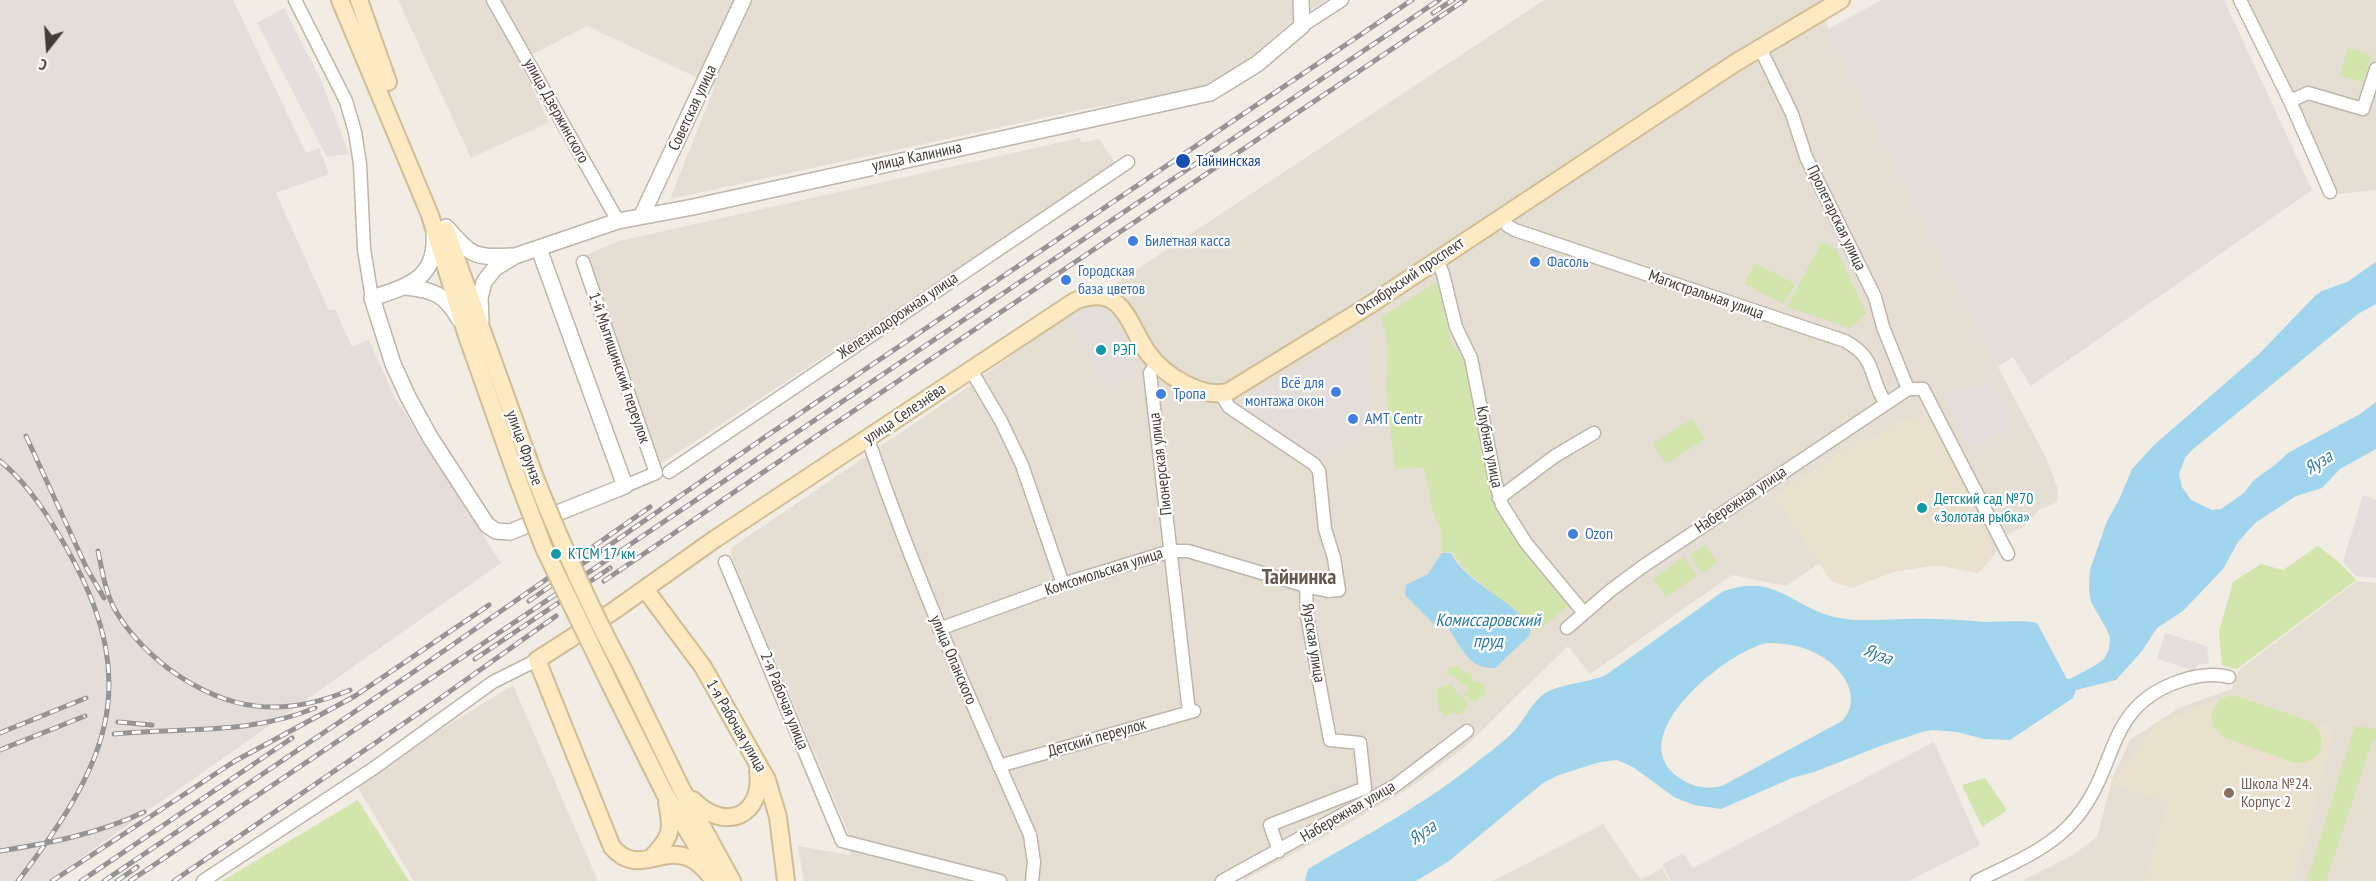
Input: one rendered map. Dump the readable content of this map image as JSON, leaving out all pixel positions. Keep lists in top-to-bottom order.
{
  "streets": {
    "main road": [
      "Октябрьский проспект",
      "улица Селезнёва",
      "улица Фрунзе",
      "1-я Рабочая улица"
    ],
    "street": [
      "Советская улица",
      "улица Дзержинского",
      "улица Калинина",
      "Пролетарская улица",
      "Магистральная улица",
      "Железнодорожная улица",
      "1-й Мытищинский переулок",
      "Клубная улица",
      "Пионерская улица",
      "Набережная улица",
      "Комсомольская улица",
      "Яузская улица",
      "улица Опанского",
      "2-я Рабочая улица",
      "Детский переулок"
    ]
  },
  "crossings": [
    ["Советская улица", "улица Калинина"],
    ["улица Дзержинского", "улица Калинина"],
    ["Пролетарская улица", "Октябрьский проспект"],
    ["Пролетарская улица", "Набережная улица"],
    ["Октябрьский проспект", "Магистральная улица"],
    ["Октябрьский проспект", "Клубная улица"],
    ["Октябрьский проспект", "Яузская улица"],
    ["Магистральная улица", "Набережная улица"],
    ["улица Селезнёва", "Пионерская улица"],
    ["улица Селезнёва", "улица Опанского"],
    ["улица Селезнёва", "1-я Рабочая улица"],
    ["Клубная улица", "Набережная улица"],
    ["Пионерская улица", "Комсомольская улица"],
    ["Пионерская улица", "Детский переулок"],
    ["Набережная улица", "Яузская улица"],
    ["Комсомольская улица", "Яузская улица"],
    ["Комсомольская улица", "улица Опанского"],
    ["улица Опанского", "Детский переулок"]
  ],
  "districts": ["Тайнинка"],
  "water": ["Яуза", "Комиссаровский пруд"],
  "places": [
    "Тайнинская",
    "Билетная касса",
    "Фасоль",
    "Городская база цветов",
    "РЭП",
    "Всё для монтажа окон",
    "Тропа",
    "AMT Centr",
    "Детский сад №70 «Золотая рыбка»",
    "Ozon",
    "КТСМ 17 км",
    "Школа №24. Корпус 2"
  ],
  "north": "bottom"
}
